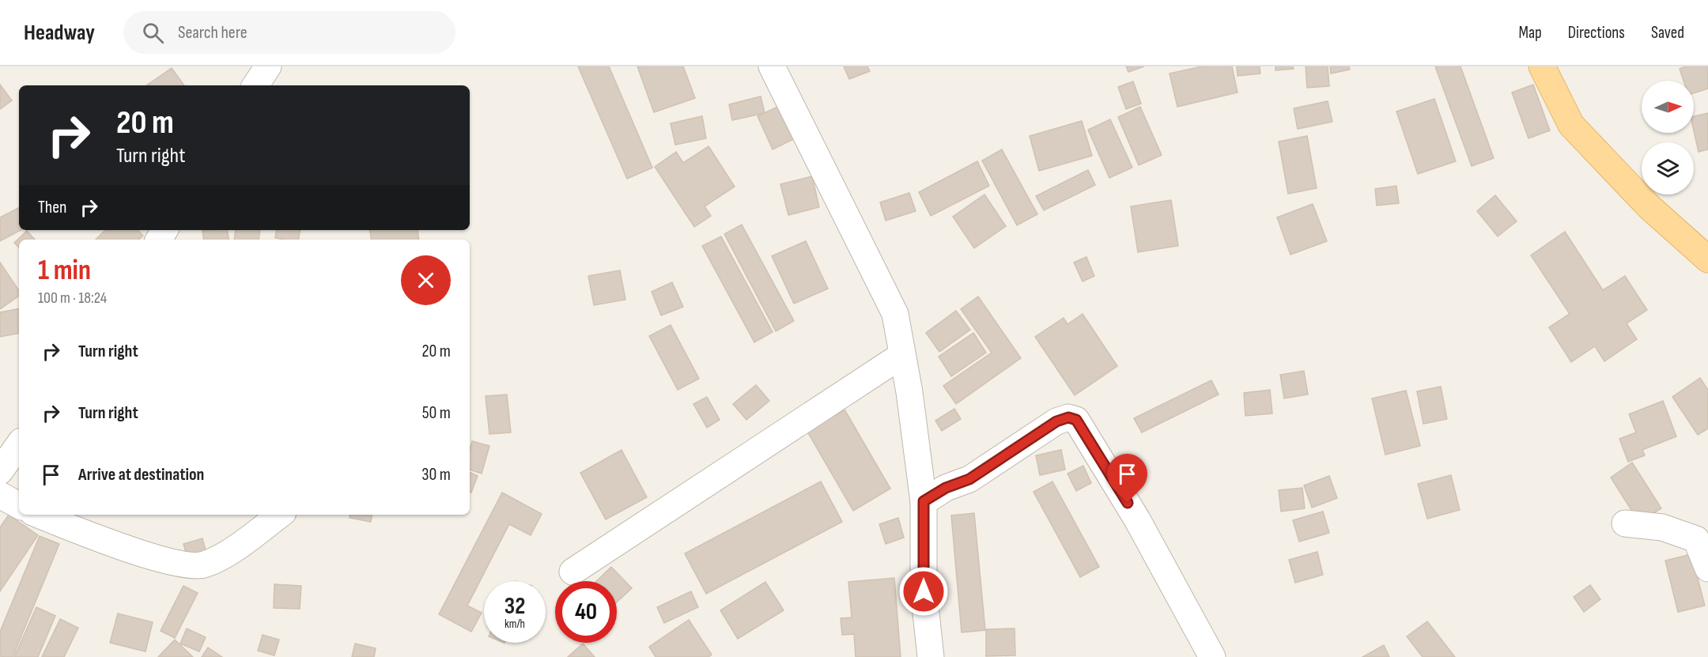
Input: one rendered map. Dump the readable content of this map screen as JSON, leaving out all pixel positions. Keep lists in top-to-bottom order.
{
  "north": "right",
  "page": {
    "header": "Headway",
    "search": "Search here",
    "nav": ["Map", "Directions", "Saved"],
    "turn": ["20 m", "Turn right"],
    "then": "Then",
    "heading": ["1 min", "100 m · 18:24"],
    "list": [
      {
        "name": "Turn right",
        "value": "20 m"
      },
      {
        "name": "Turn right",
        "value": "50 m"
      },
      {
        "name": "Arrive at destination",
        "value": "30 m"
      }
    ],
    "speed": "32 km/h",
    "limit": "40"
  }
}
